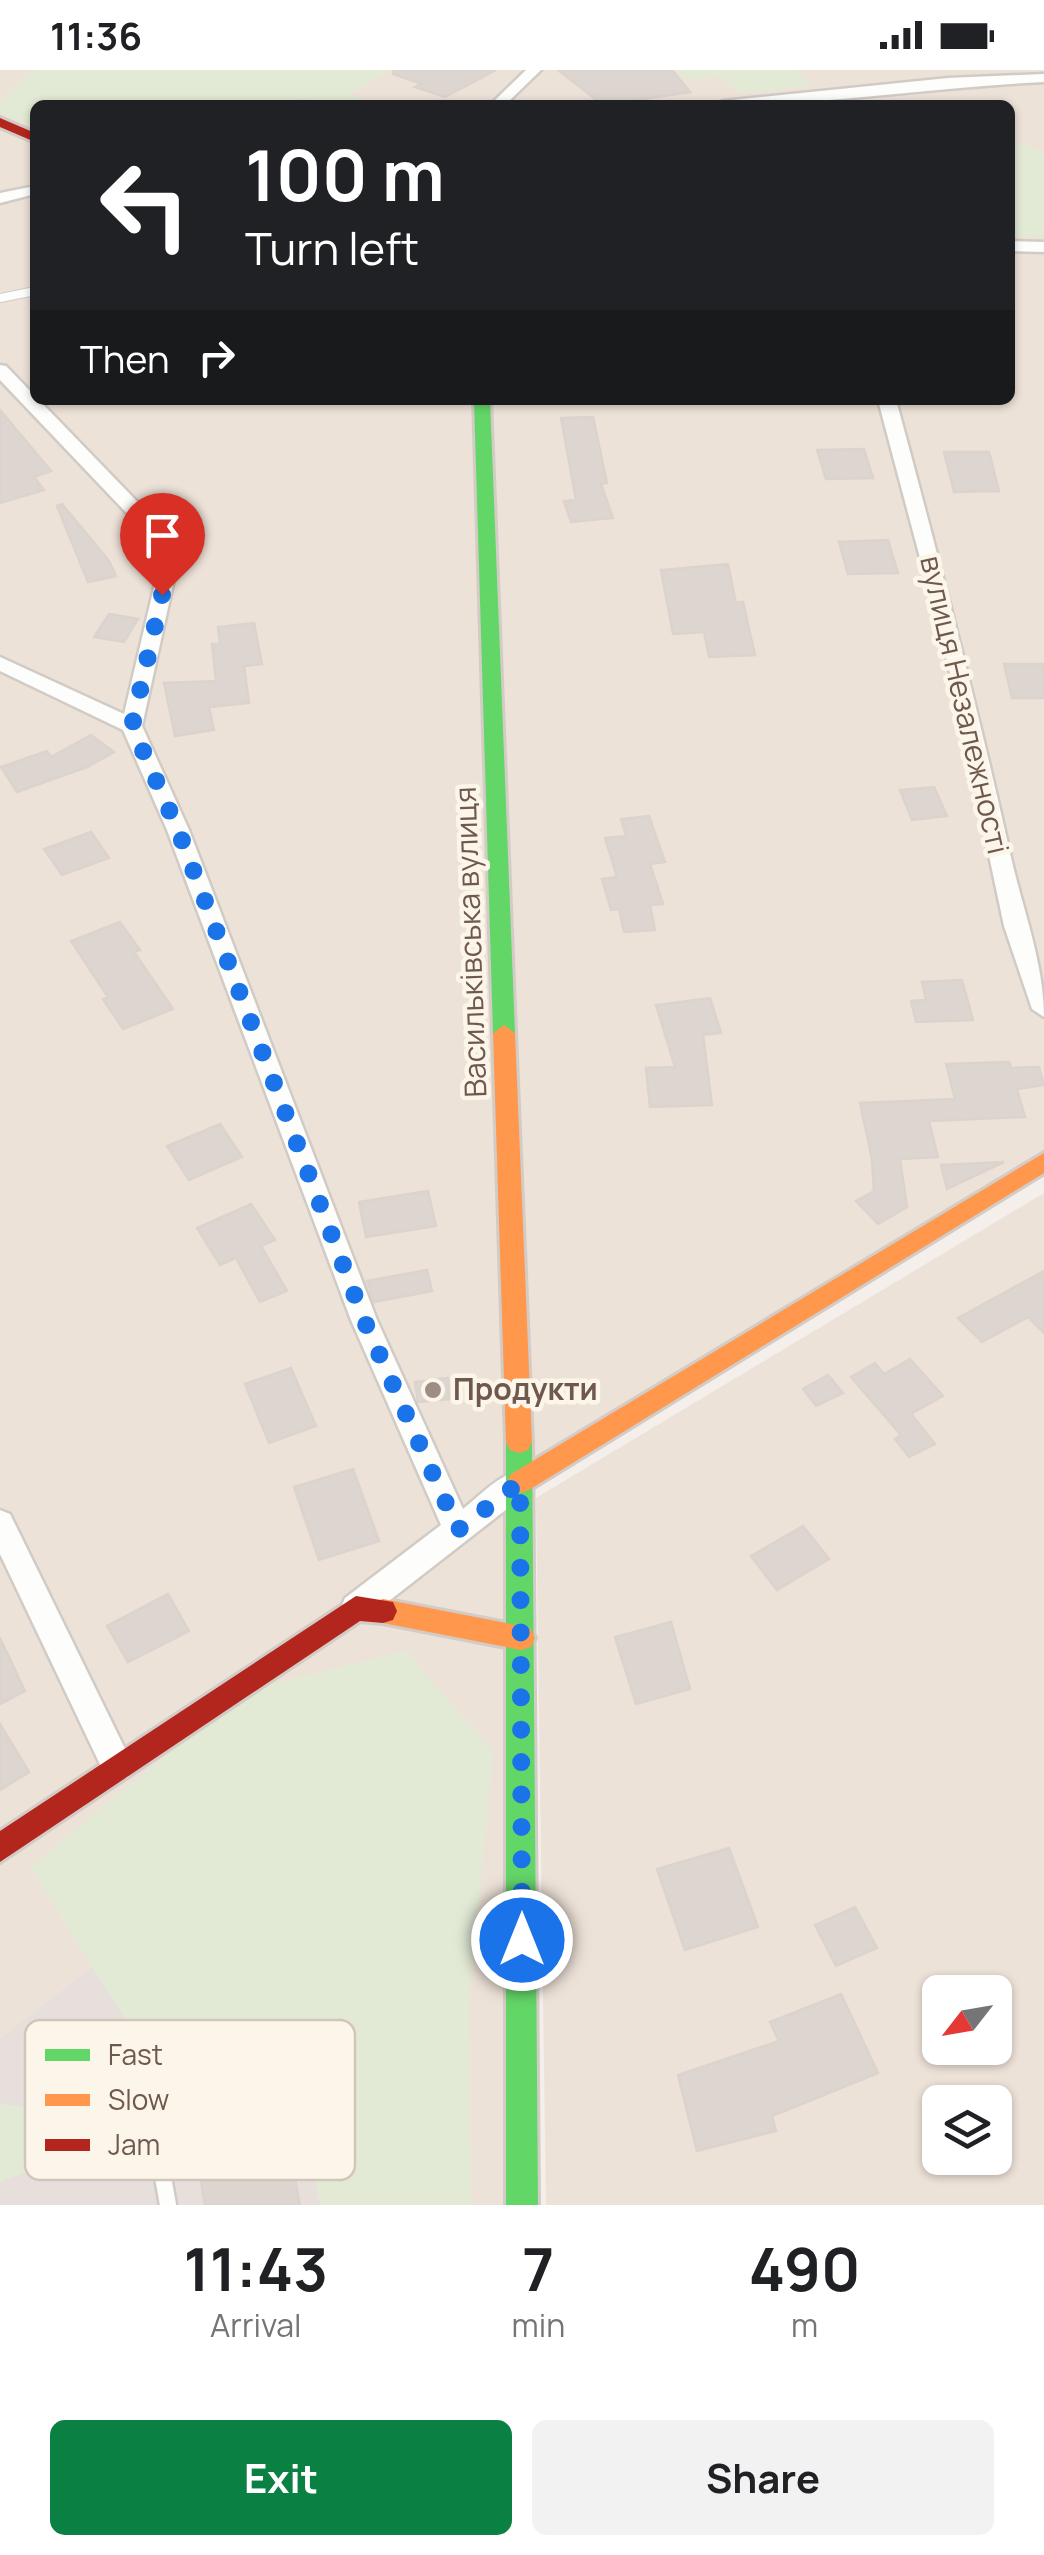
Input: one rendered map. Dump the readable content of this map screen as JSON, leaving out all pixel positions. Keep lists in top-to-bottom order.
{
  "streets": {
    "street": ["вулиця Незалежності", "Васильківська вулиця"]
  },
  "places": ["Продукти"],
  "legend": ["Fast", "Slow", "Jam"],
  "north": "bottom left",
  "page": {
    "status": "11:36",
    "turn": ["100 m", "Turn left"],
    "then": "Then",
    "eta": [
      "11:43",
      "Arrival",
      "7",
      "min",
      "490",
      "m"
    ],
    "buttons": ["Exit", "Share"]
  }
}
